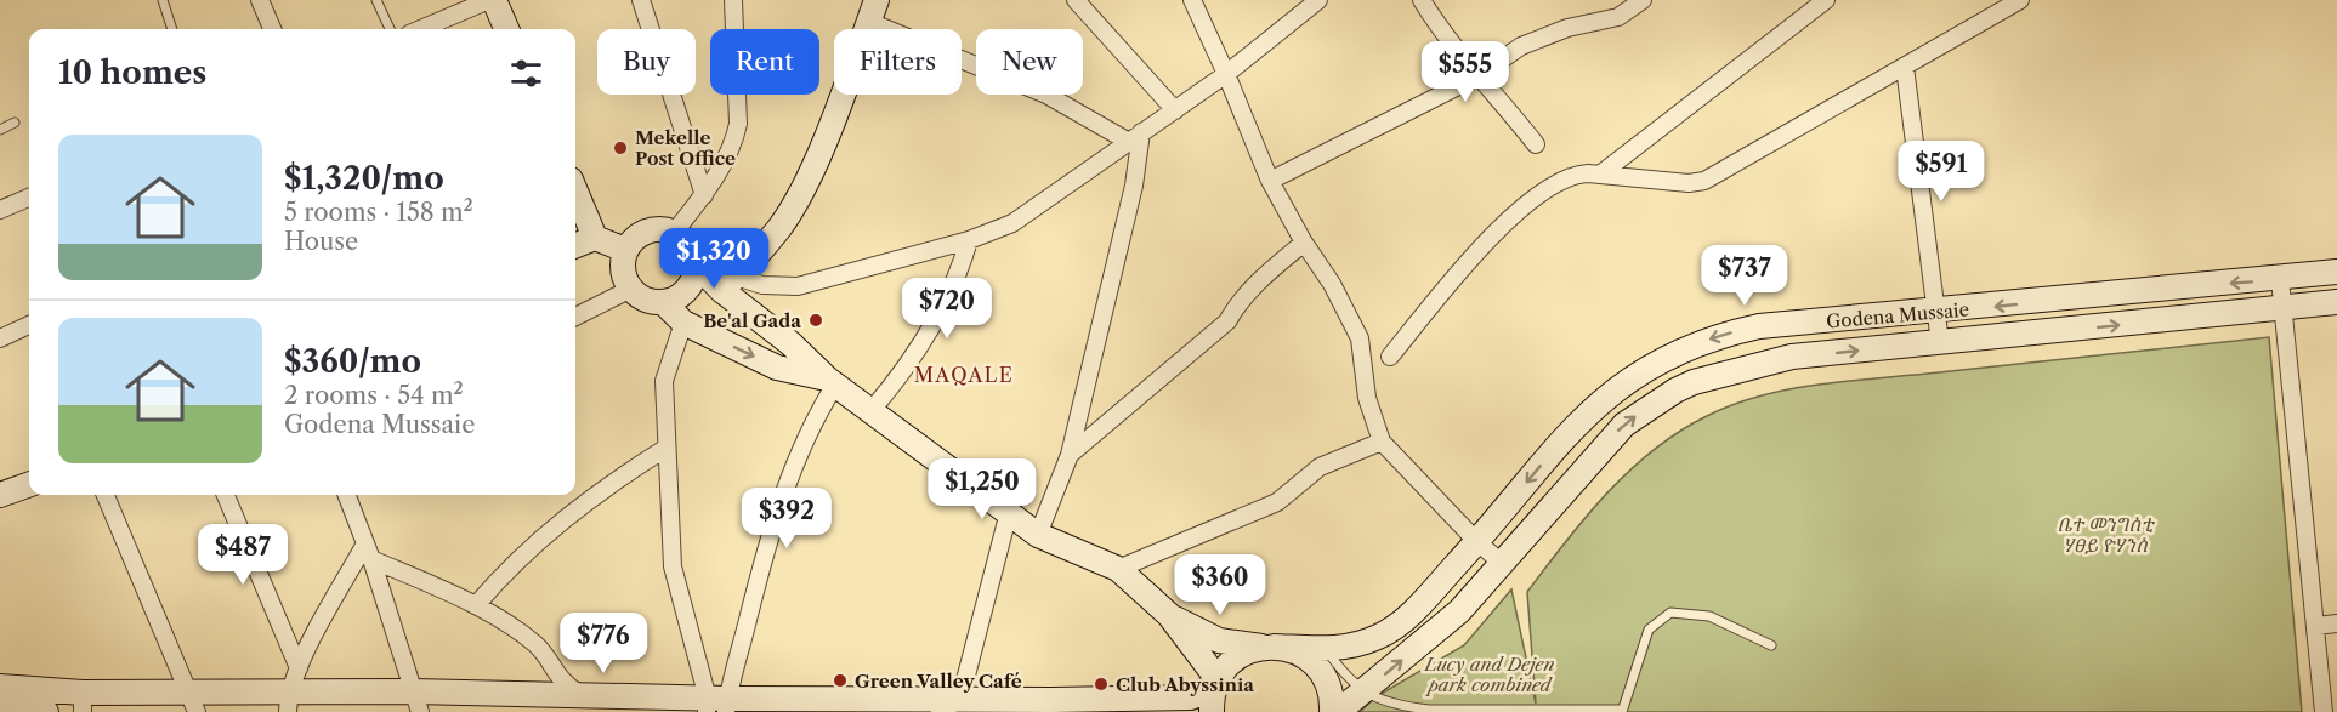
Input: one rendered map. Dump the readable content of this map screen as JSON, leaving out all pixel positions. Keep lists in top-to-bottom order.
{
  "streets": {
    "street": ["Godena Mussaie"]
  },
  "districts": ["MAQALE"],
  "parks": ["ቤተ መንግስቲ ሃፀይ ዮሃንስ", "Lucy and Dejen park combined"],
  "places": [
    "Mekelle Post Office",
    "Be'al Gada",
    "Green Valley Café",
    "Club Abyssinia"
  ],
  "page": {
    "chip": [
      "Buy",
      "Rent",
      "Filters",
      "New"
    ],
    "heading": "10 homes",
    "price": [
      "$555",
      "$591",
      "$1,320",
      "$737",
      "$720",
      "$1,250",
      "$392",
      "$487",
      "$360",
      "$776"
    ],
    "list": [
      {
        "name": "$1,320/mo",
        "note": "5 rooms · 158 m² · House"
      },
      {
        "name": "$360/mo",
        "note": "2 rooms · 54 m² · Godena Mussaie"
      }
    ]
  }
}
